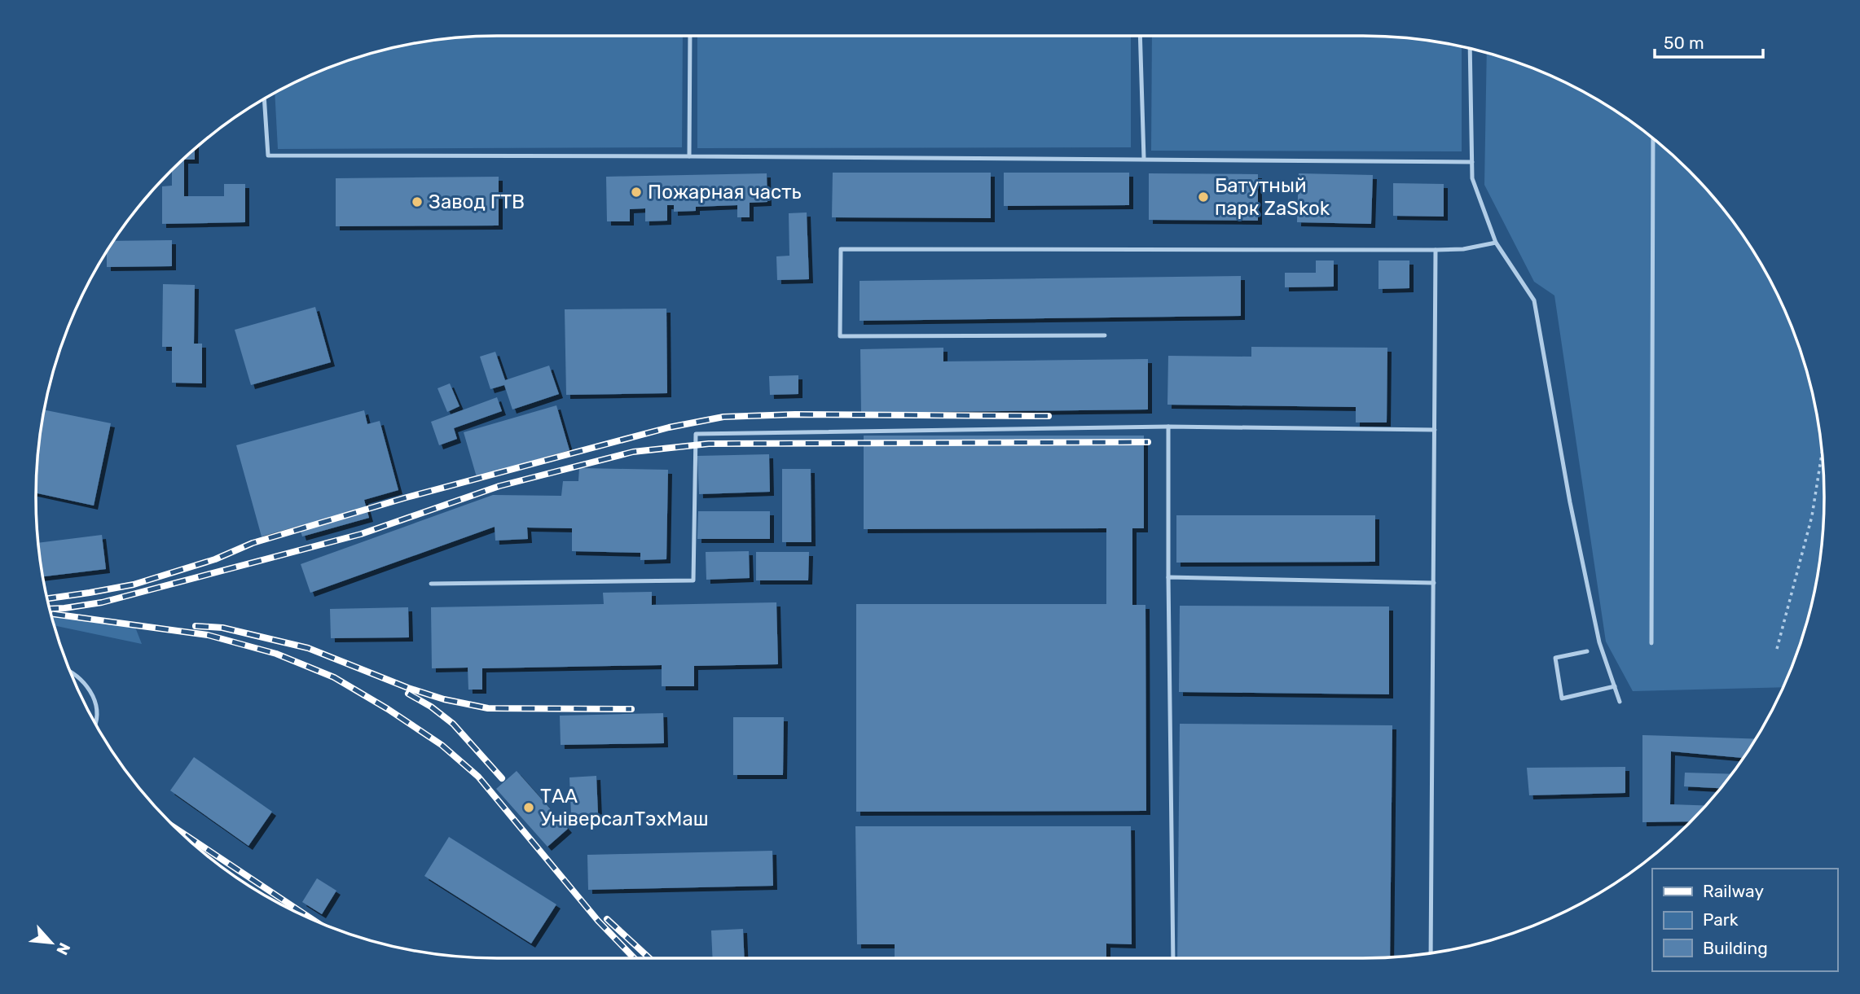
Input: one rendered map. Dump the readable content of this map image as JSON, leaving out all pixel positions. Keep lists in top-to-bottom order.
{
  "places": [
    "Пожарная часть",
    "Батутный парк ZaSkok",
    "Завод ГТВ",
    "ТАА УніверсалТэхМаш"
  ],
  "legend": ["Railway", "Park", "Building"],
  "scale_bar": "50 m",
  "north": "bottom right"
}
